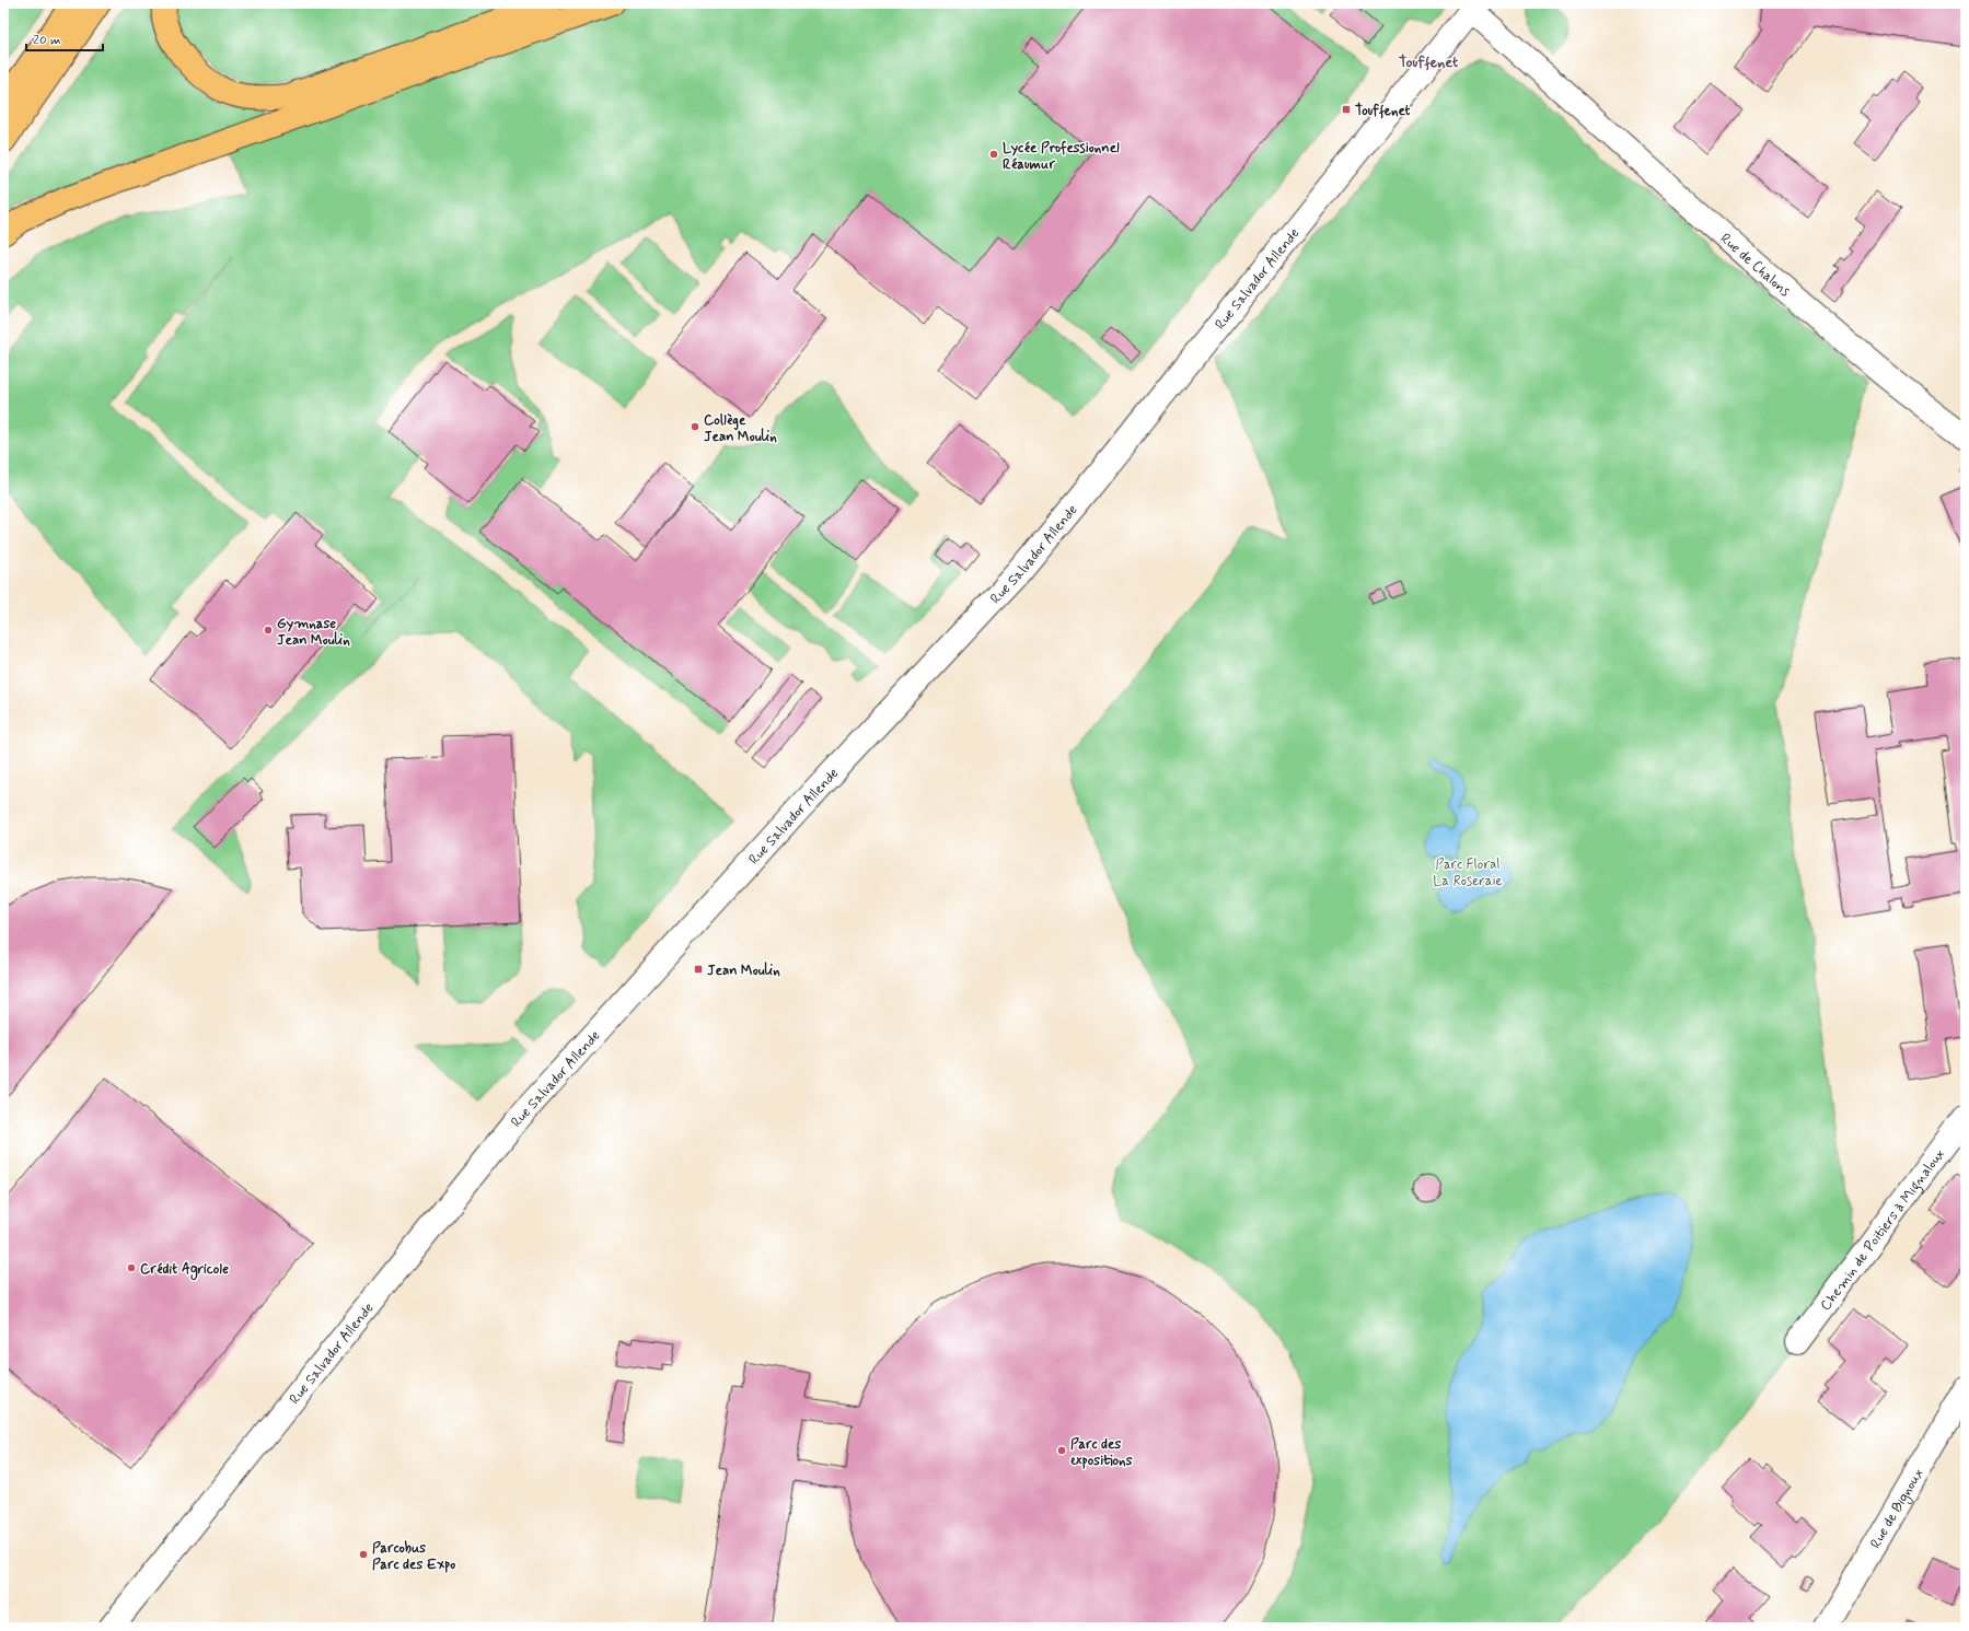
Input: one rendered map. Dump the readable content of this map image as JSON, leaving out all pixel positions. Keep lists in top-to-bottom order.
{
  "streets": {
    "street": [
      "Rue de Chalons",
      "Rue Salvador Allende",
      "Chemin de Poitiers à Mignaloux",
      "Rue de Bignoux"
    ]
  },
  "crossings": [
    ["Rue de Chalons", "Rue Salvador Allende"]
  ],
  "districts": ["Touffenet"],
  "parks": ["Parc Floral La Roseraie"],
  "places": {
    "transit": ["Touffenet", "Jean Moulin"],
    "other": [
      "Lycée Professionnel Réaumur",
      "Collège Jean Moulin",
      "Gymnase Jean Moulin",
      "Crédit Agricole",
      "Parc des expositions",
      "Parcobus Parc des Expo"
    ]
  },
  "scale_bar": "20 m"
}
